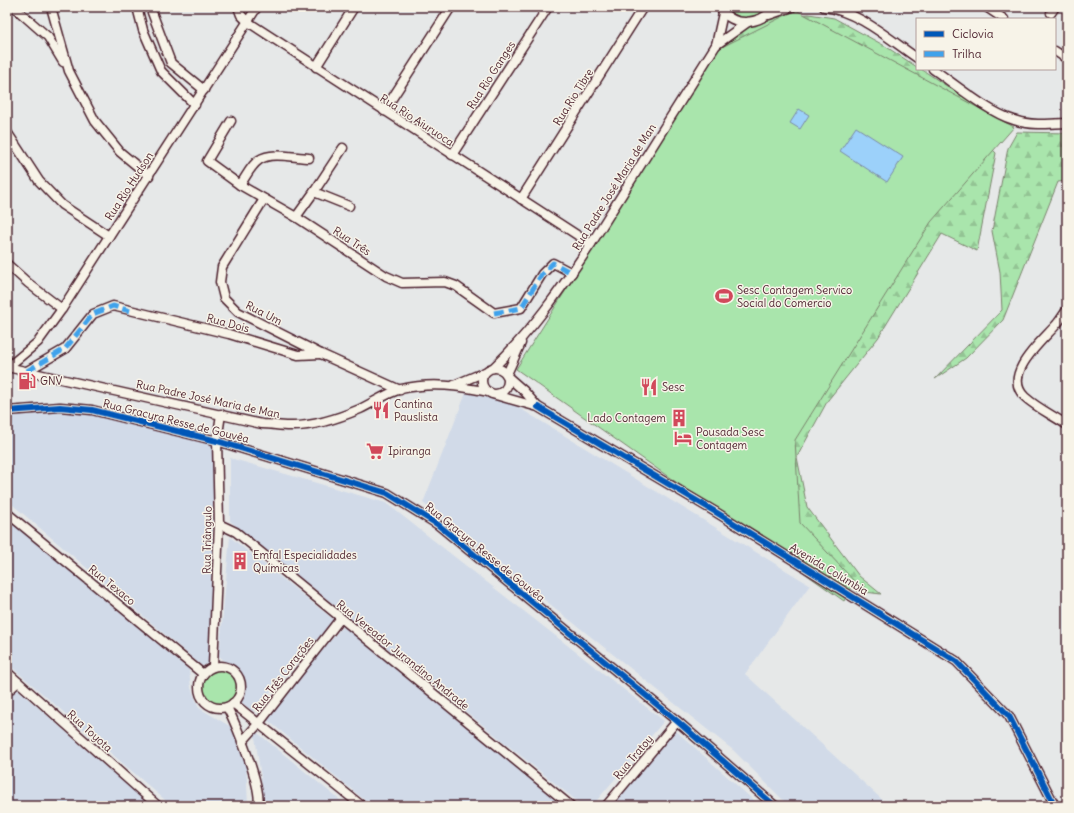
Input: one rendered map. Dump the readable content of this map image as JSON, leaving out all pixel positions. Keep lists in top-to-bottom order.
{
  "streets": {
    "street": [
      "Rua Rio Ganges",
      "Rua Rio Tibre",
      "Rua Rio Aiuruoca",
      "Rua Rio Hudson",
      "Rua Padre José Maria de Man",
      "Rua Três",
      "Rua Um",
      "Rua Dois",
      "Rua Gracyra Resse de Gouvêa",
      "Rua Triângulo",
      "Avenida Colúmbia",
      "Rua Texaco",
      "Rua Vereador Jurandino Andrade",
      "Rua Três Corações",
      "Rua Toyota",
      "Rua Tratoy"
    ]
  },
  "crossings": [
    ["Rua Rio Ganges", "Rua Rio Aiuruoca"],
    ["Rua Rio Tibre", "Rua Rio Aiuruoca"],
    ["Rua Rio Aiuruoca", "Rua Rio Hudson"],
    ["Rua Rio Aiuruoca", "Rua Padre José Maria de Man"],
    ["Rua Rio Hudson", "Rua Padre José Maria de Man"],
    ["Rua Padre José Maria de Man", "Rua Três"],
    ["Rua Padre José Maria de Man", "Rua Um"],
    ["Rua Padre José Maria de Man", "Rua Dois"],
    ["Rua Padre José Maria de Man", "Rua Triângulo"],
    ["Rua Padre José Maria de Man", "Avenida Colúmbia"],
    ["Rua Três", "Rua Um"],
    ["Rua Um", "Rua Dois"],
    ["Rua Gracyra Resse de Gouvêa", "Rua Triângulo"],
    ["Rua Gracyra Resse de Gouvêa", "Rua Tratoy"],
    ["Rua Triângulo", "Rua Texaco"],
    ["Rua Triângulo", "Rua Vereador Jurandino Andrade"],
    ["Rua Vereador Jurandino Andrade", "Rua Três Corações"]
  ],
  "places": {
    "sports": ["Sesc Contagem Servico Social do Comercio"],
    "fuel station": ["GNV"],
    "restaurant": ["Sesc", "Cantina Pauslista"],
    "building": ["Lado Contagem", "Emfal Especialidades Químicas"],
    "hotel": ["Pousada Sesc Contagem"],
    "supermarket": ["Ipiranga"]
  },
  "legend": ["Ciclovia", "Trilha"]
}
